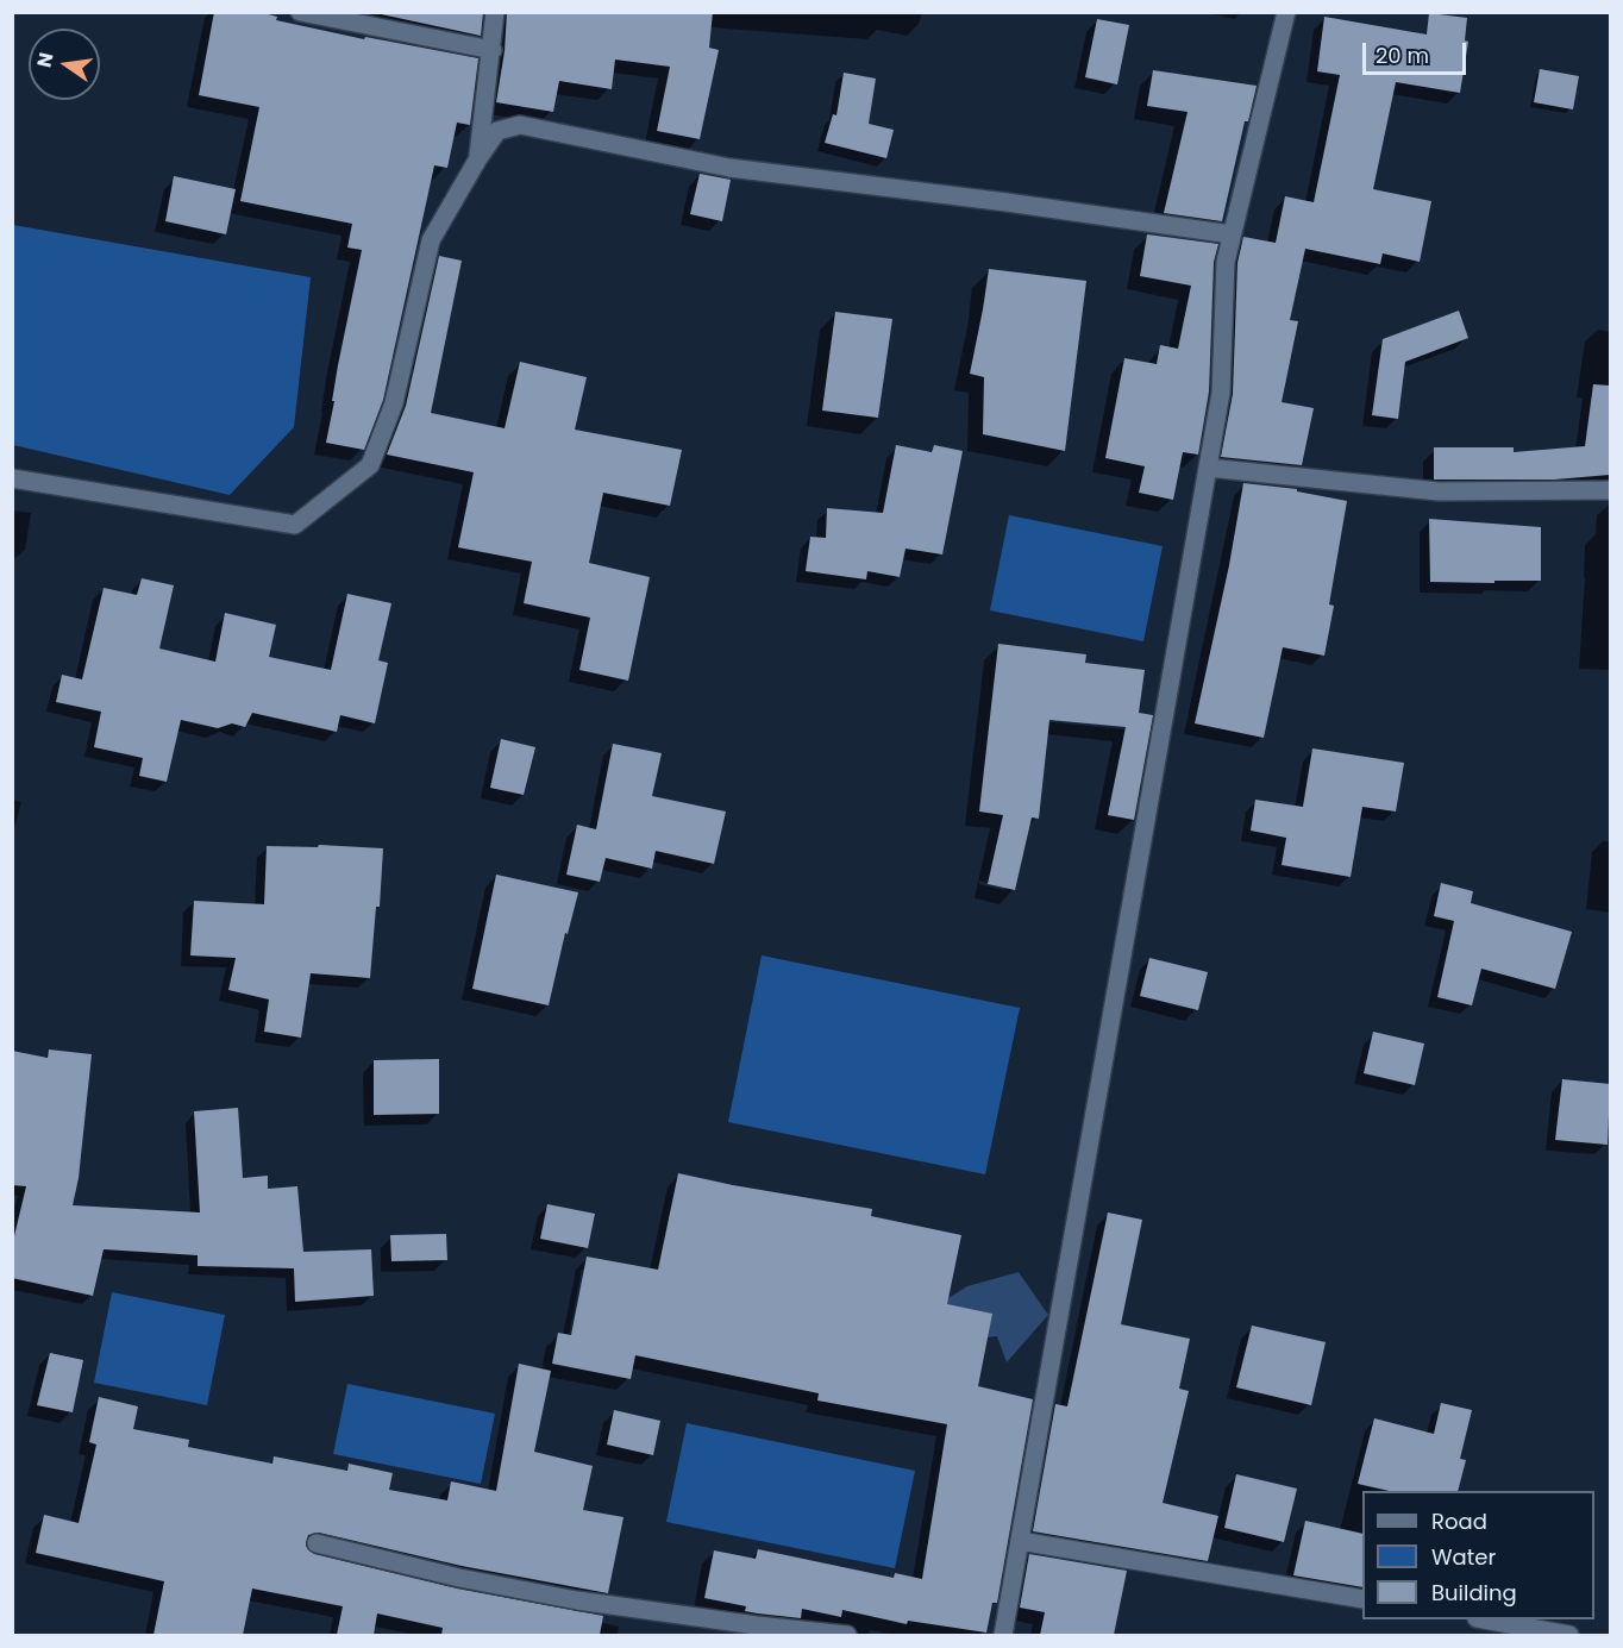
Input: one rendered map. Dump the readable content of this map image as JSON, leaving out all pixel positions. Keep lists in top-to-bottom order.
{
  "legend": ["Road", "Water", "Building"],
  "scale_bar": "20 m",
  "north": "left"
}
